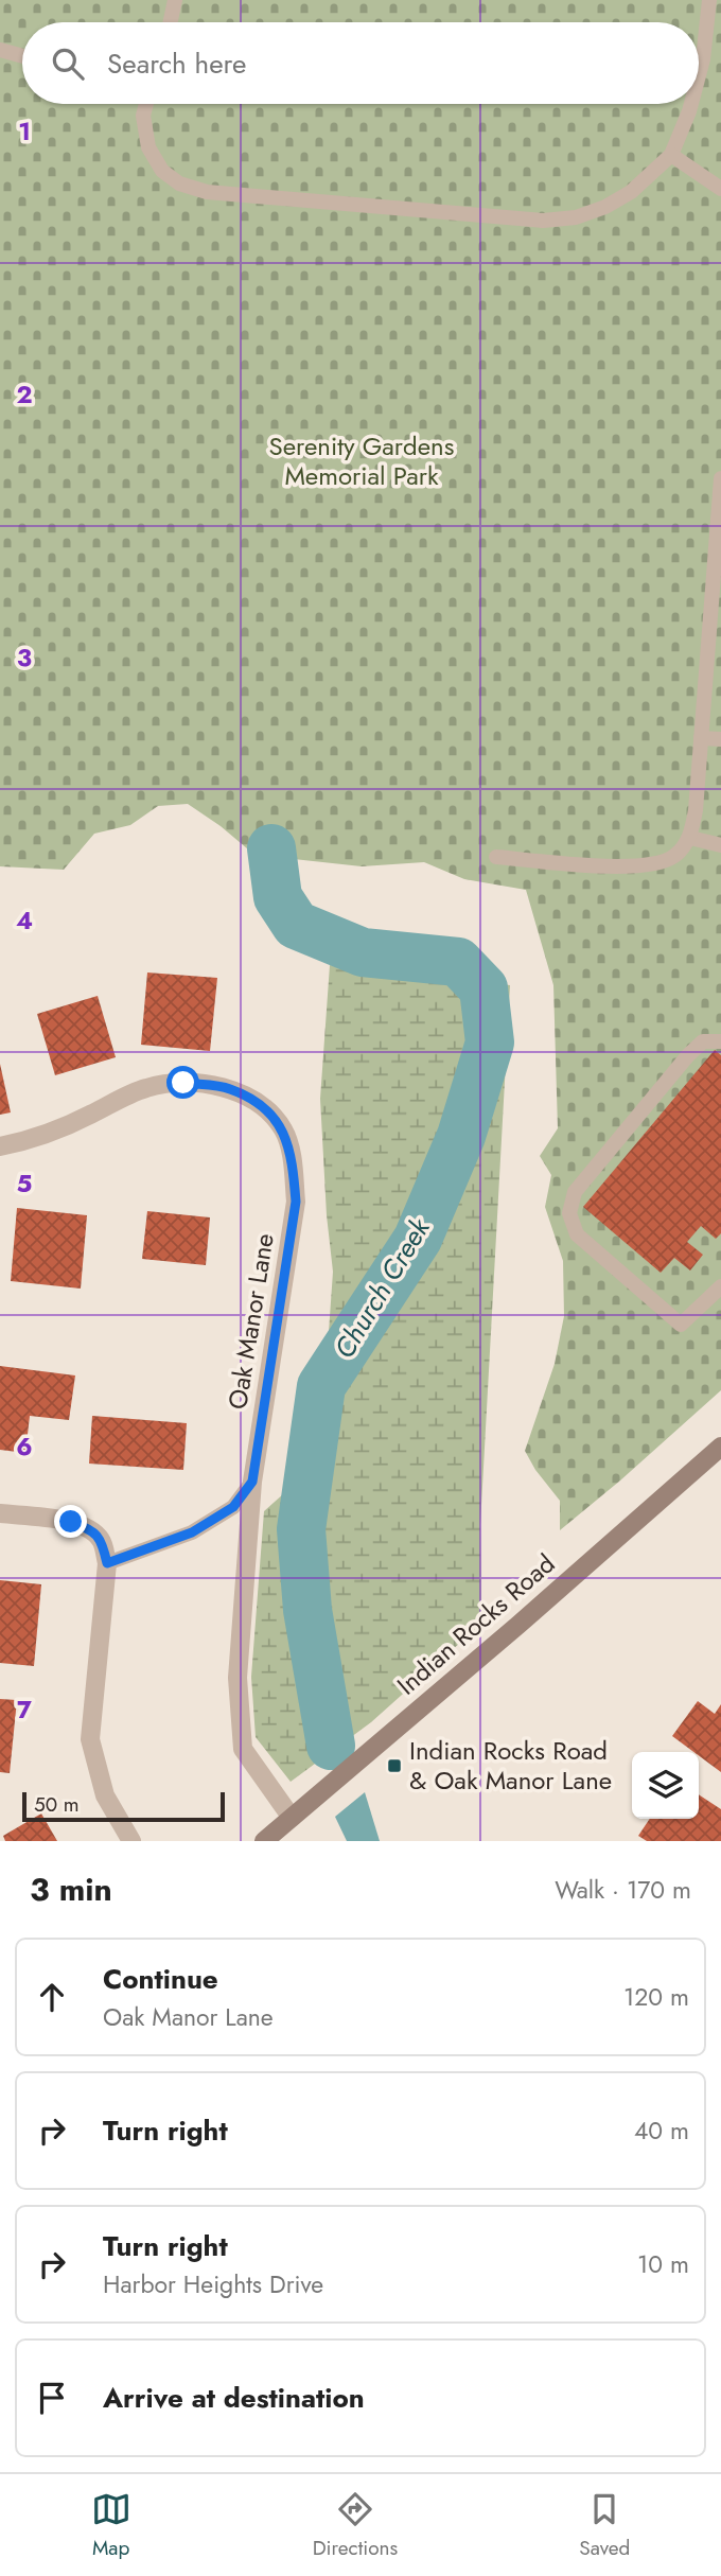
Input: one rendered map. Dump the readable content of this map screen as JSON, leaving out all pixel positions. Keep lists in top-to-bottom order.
{
  "streets": {
    "street": ["Oak Manor Lane", "Indian Rocks Road"]
  },
  "crossings": [
    ["Oak Manor Lane", "Indian Rocks Road"]
  ],
  "water": ["Church Creek"],
  "parks": ["Serenity Gardens Memorial Park"],
  "places": {
    "transit": ["Indian Rocks Road & Oak Manor Lane"]
  },
  "scale_bar": "50 m",
  "page": {
    "search": "Search here",
    "scale": "50 m",
    "heading": ["3 min", "Walk · 170 m"],
    "list": [
      ["Continue", "Oak Manor Lane", "120 m"],
      ["Turn right", "40 m"],
      ["Turn right", "Harbor Heights Drive", "10 m"],
      "Arrive at destination"
    ],
    "nav": ["Map", "Directions", "Saved"]
  },
  "grid": {
    "rows": [
      "1",
      "2",
      "3",
      "4",
      "5",
      "6",
      "7"
    ]
  }
}
